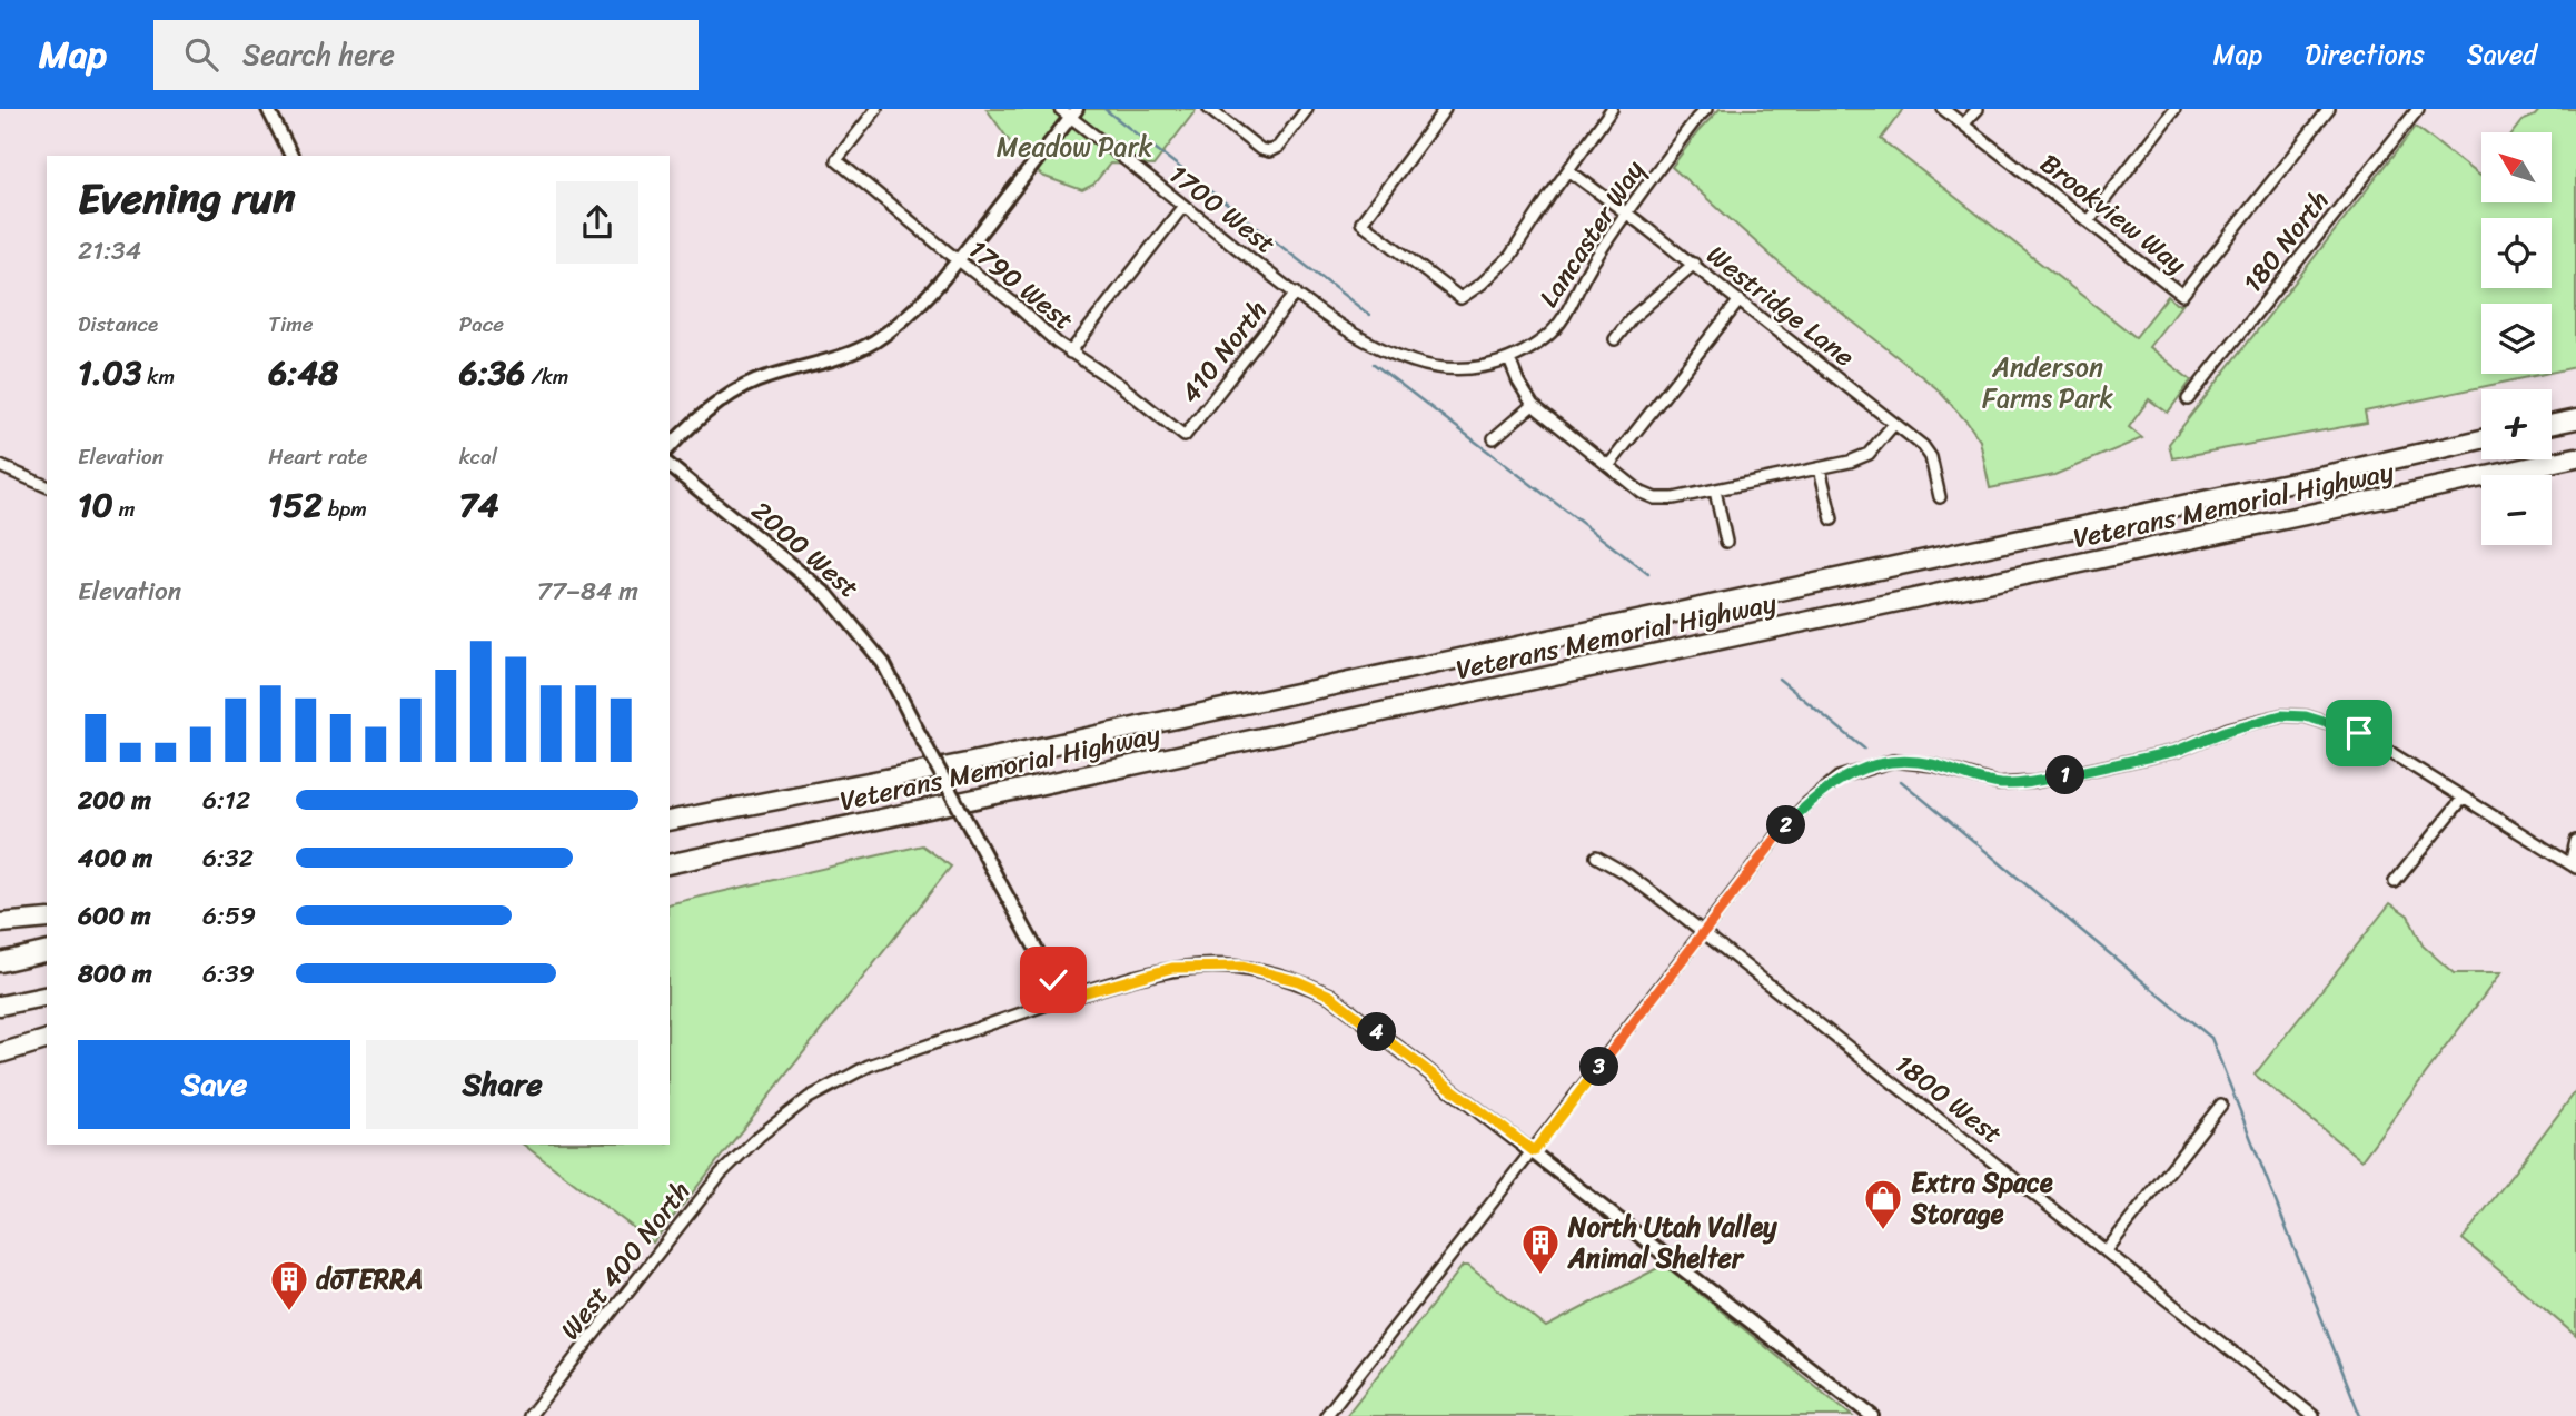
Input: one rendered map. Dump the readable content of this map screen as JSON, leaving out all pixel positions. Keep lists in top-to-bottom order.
{
  "streets": {
    "highway": ["Veterans Memorial Highway"],
    "street": [
      "1700 West",
      "Brookview Way",
      "Lancaster Way",
      "180 North",
      "1790 West",
      "Westridge Lane",
      "410 North",
      "2000 West",
      "1800 West",
      "West 400 North"
    ]
  },
  "crossings": [
    ["1700 West", "Lancaster Way"],
    ["1700 West", "410 North"],
    ["Lancaster Way", "Westridge Lane"],
    ["1790 West", "410 North"],
    ["2000 West", "West 400 North"]
  ],
  "parks": ["Meadow Park", "Anderson Farms Park"],
  "places": {
    "shop": ["Extra Space Storage"],
    "building": ["North Utah Valley Animal Shelter", "dōTERRA"]
  },
  "north": "top left",
  "page": {
    "header": "Map",
    "search": "Search here",
    "nav": ["Map", "Directions", "Saved"],
    "map_buttons": ["+", "−"],
    "heading": ["Evening run", "21:34"],
    "stats": [
      ["Distance", "1.03 km"],
      ["Time", "6:48"],
      ["Pace", "6:36 /km"],
      ["Elevation", "10 m"],
      ["Heart rate", "152 bpm"],
      ["kcal", "74"]
    ],
    "chart": ["Elevation", "77–84 m"],
    "pins": [
      "1",
      "2",
      "4",
      "3"
    ],
    "list": [
      {
        "name": "200 m",
        "note": "6:12"
      },
      {
        "name": "400 m",
        "note": "6:32"
      },
      {
        "name": "600 m",
        "note": "6:59"
      },
      {
        "name": "800 m",
        "note": "6:39"
      }
    ],
    "buttons": ["Save", "Share"]
  }
}
